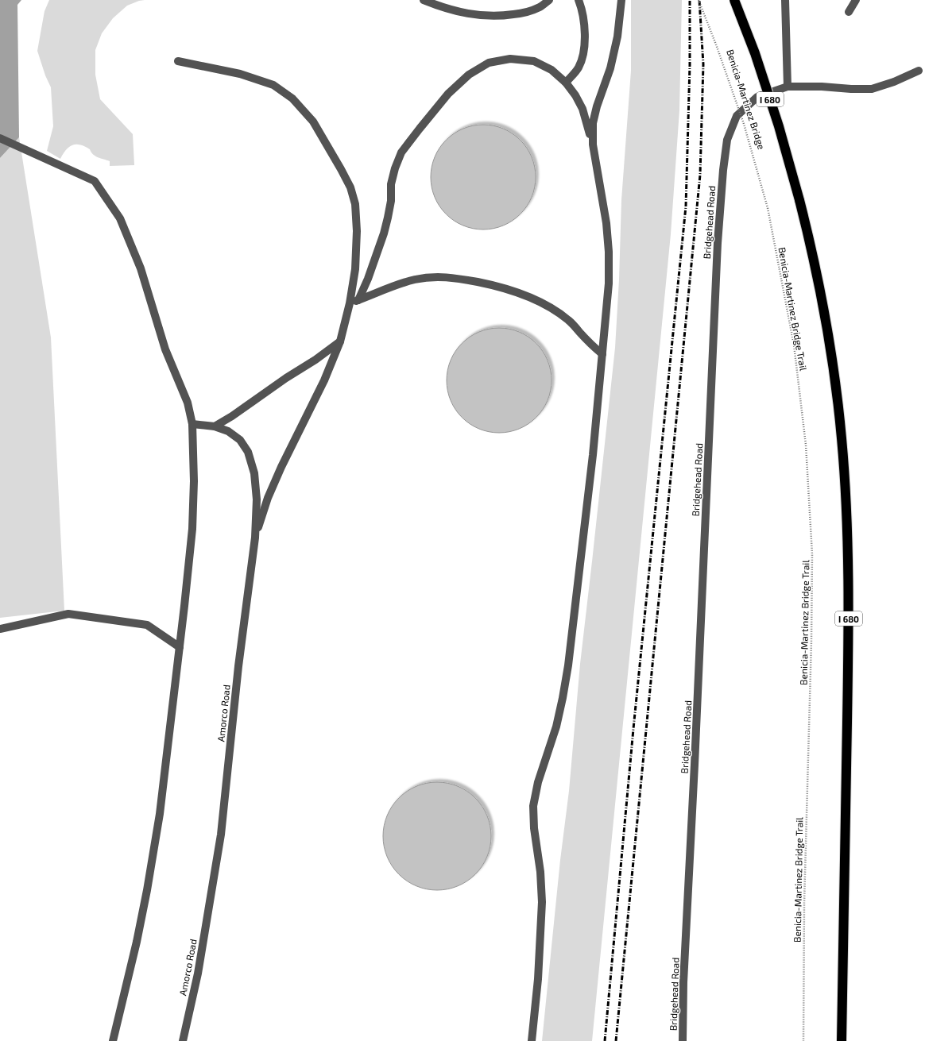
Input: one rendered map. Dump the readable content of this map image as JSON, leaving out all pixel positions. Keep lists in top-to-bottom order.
{
  "streets": {
    "highway": ["I 680"],
    "street": ["Bridgehead Road", "Amorco Road"],
    "path": ["Benicia-Martinez Bridge", "Benicia-Martinez Bridge Trail"]
  },
  "crossings": [
    ["Benicia-Martinez Bridge", "Benicia-Martinez Bridge Trail"]
  ]
}
